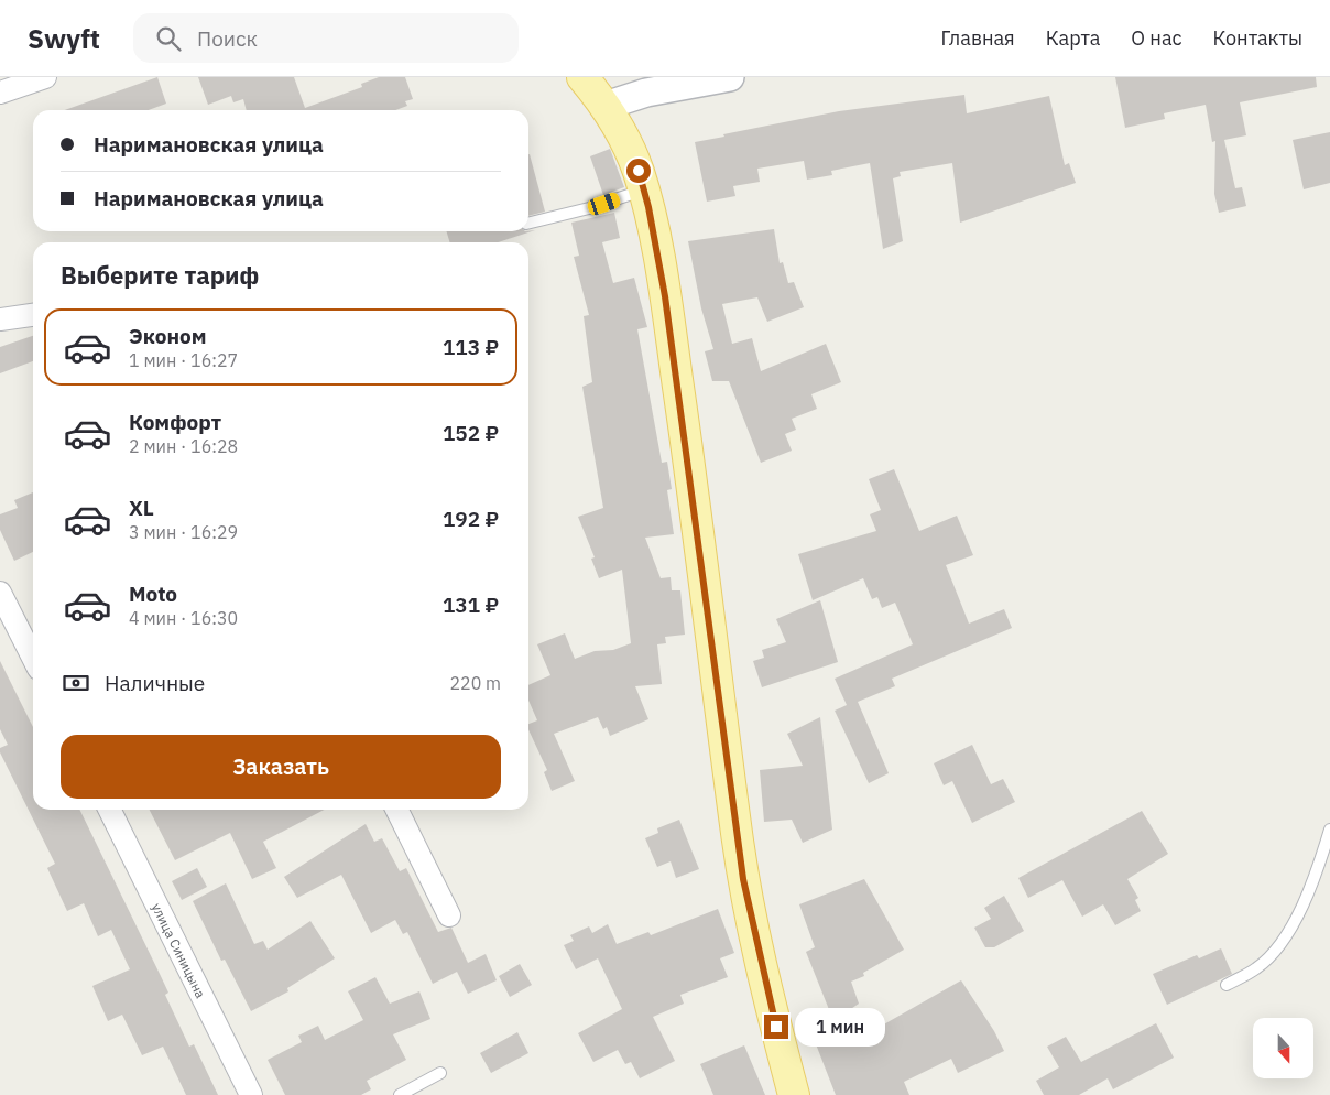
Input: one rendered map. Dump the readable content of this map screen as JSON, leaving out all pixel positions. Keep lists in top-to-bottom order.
{
  "streets": {
    "street": ["улица Синицына"]
  },
  "north": "bottom",
  "page": {
    "header": "Swyft",
    "search": "Поиск",
    "nav": [
      "Главная",
      "Карта",
      "О нас",
      "Контакты"
    ],
    "banner": ["Наримановская улица", "Наримановская улица"],
    "heading": "Выберите тариф",
    "list": [
      {
        "name": "Эконом",
        "note": "1 мин · 16:27",
        "value": "113 ₽"
      },
      {
        "name": "Комфорт",
        "note": "2 мин · 16:28",
        "value": "152 ₽"
      },
      {
        "name": "XL",
        "note": "3 мин · 16:29",
        "value": "192 ₽"
      },
      {
        "name": "Moto",
        "note": "4 мин · 16:30",
        "value": "131 ₽"
      }
    ],
    "pay": ["Наличные", "220 m"],
    "buttons": "Заказать",
    "bubble": "1 мин"
  }
}
